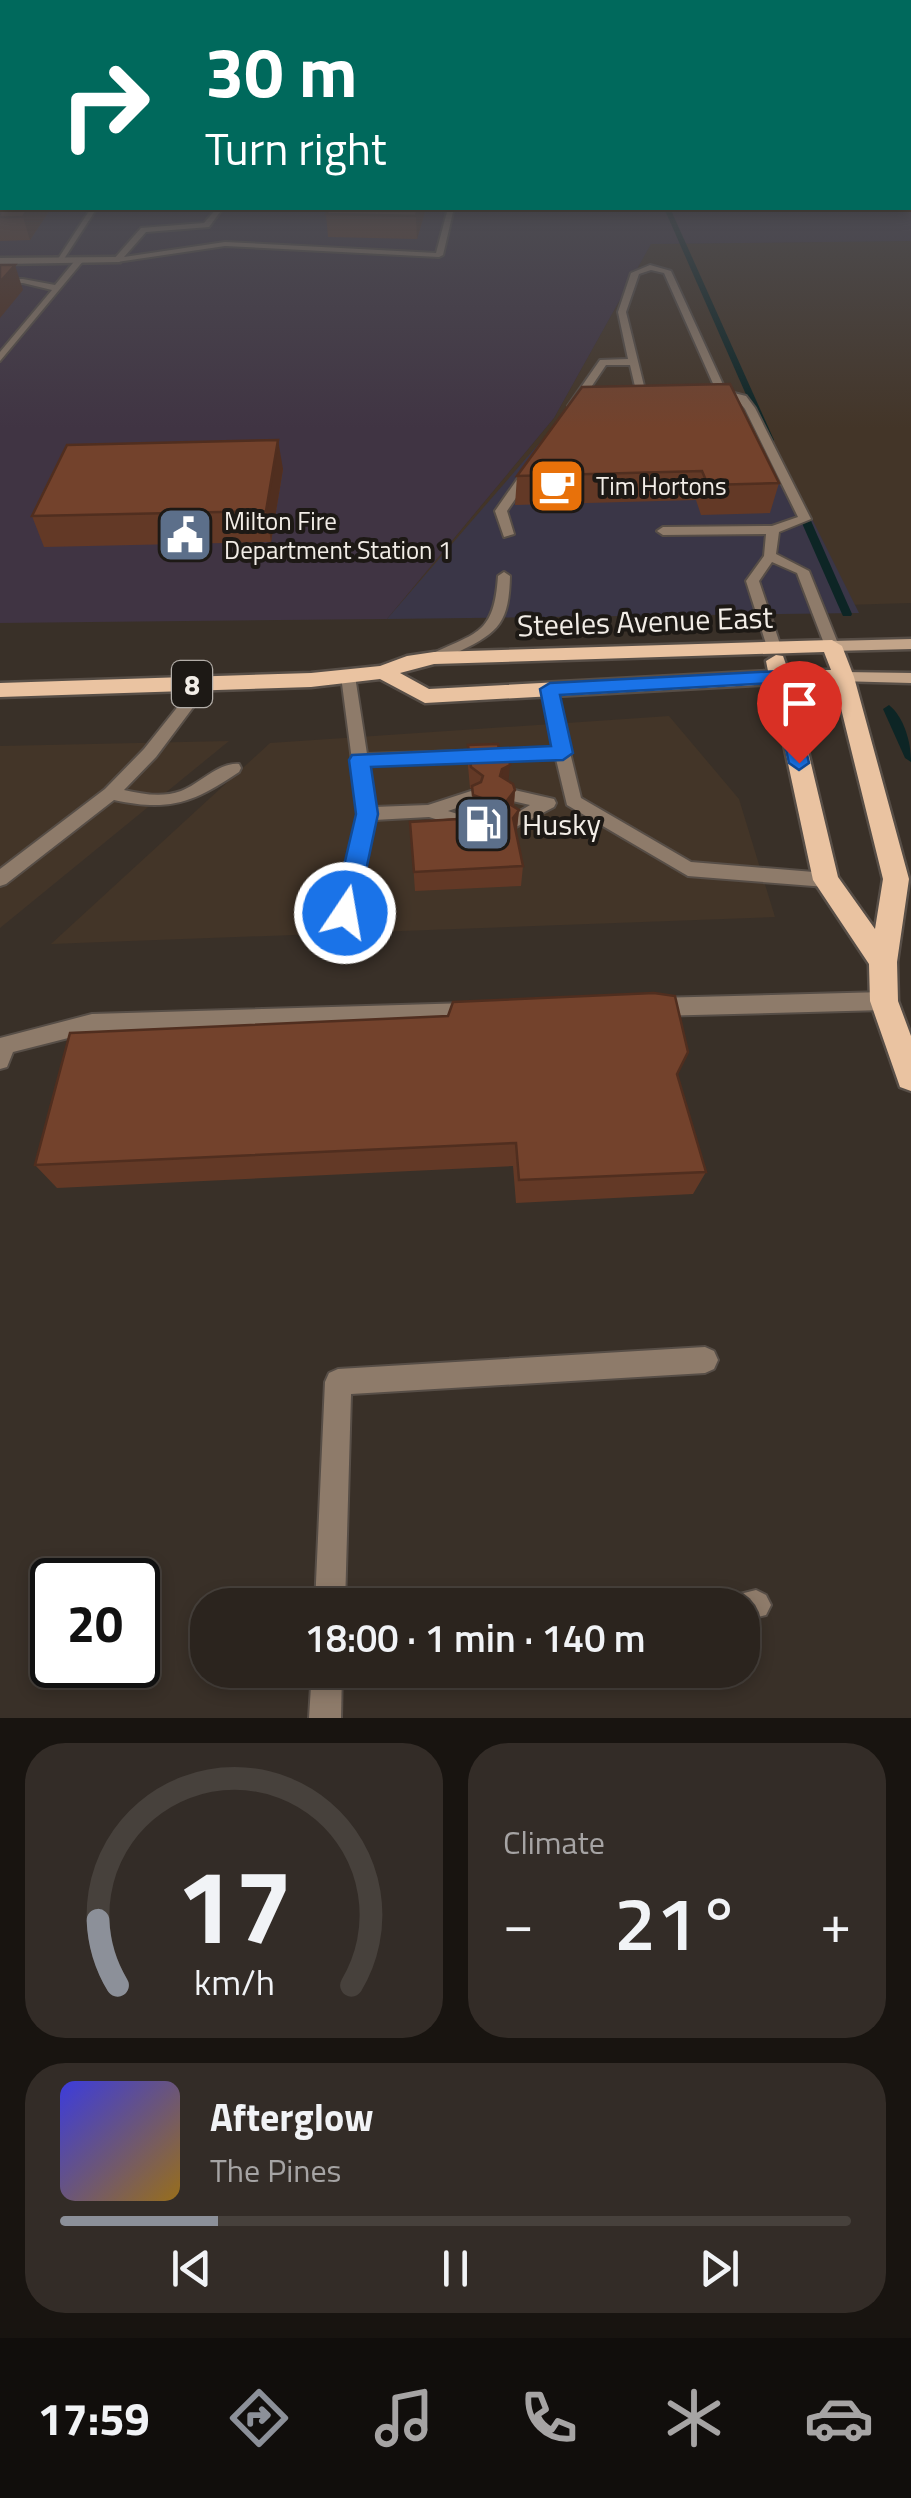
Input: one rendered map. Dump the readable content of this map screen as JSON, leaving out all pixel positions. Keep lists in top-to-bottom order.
{
  "streets": {
    "main road": ["Steeles Avenue East", "8"]
  },
  "places": {
    "cafe": ["Tim Hortons"],
    "public building": ["Milton Fire Department Station 1"],
    "fuel station": ["Husky"]
  },
  "page": {
    "turn": ["30 m", "Turn right"],
    "limit": "20",
    "trip": "18:00 · 1 min · 140 m",
    "tile": "Climate",
    "heat": ["−", "21°", "+"],
    "song": ["Afterglow", "The Pines"],
    "tabs": "17:59",
    "gauge": ["17", "km/h"]
  }
}
